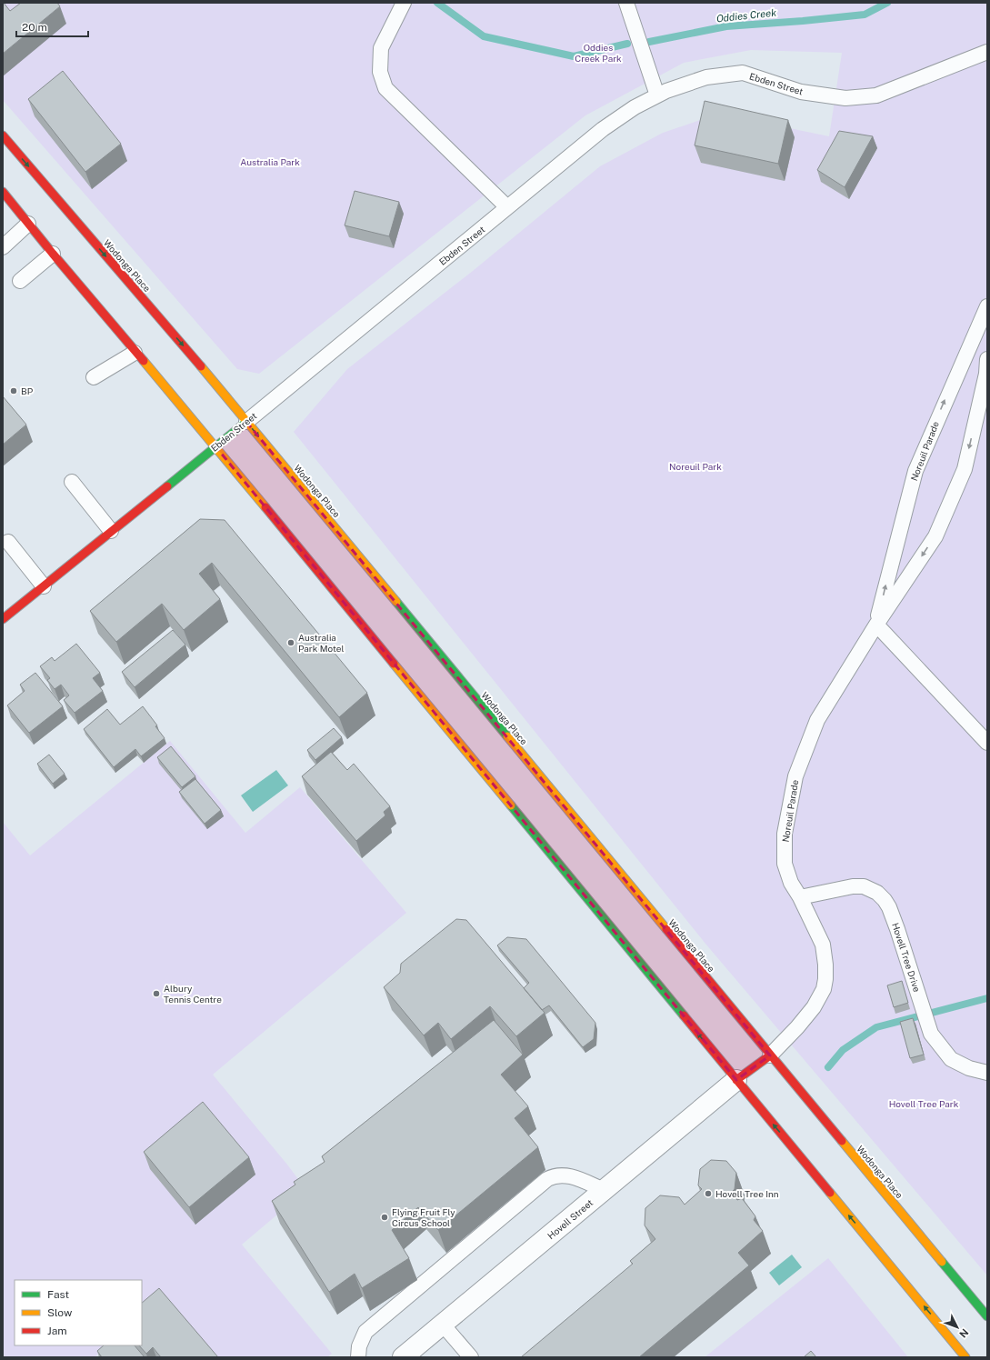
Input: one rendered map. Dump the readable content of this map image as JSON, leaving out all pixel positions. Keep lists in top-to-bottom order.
{
  "streets": {
    "main road": ["Ebden Street", "Wodonga Place"],
    "street": ["Hovell Street"],
    "lane": ["Noreuil Parade", "Hovell Tree Drive"]
  },
  "crossings": [
    ["Ebden Street", "Wodonga Place"],
    ["Wodonga Place", "Noreuil Parade"],
    ["Noreuil Parade", "Hovell Tree Drive"]
  ],
  "water": ["Oddies Creek"],
  "parks": [
    "Oddies Creek Park",
    "Australia Park",
    "Noreuil Park",
    "Hovell Tree Park"
  ],
  "places": [
    "BP",
    "Australia Park Motel",
    "Albury Tennis Centre",
    "Hovell Tree Inn",
    "Flying Fruit Fly Circus School"
  ],
  "legend": ["Fast", "Slow", "Jam"],
  "scale_bar": "20 m",
  "north": "bottom right"
}
